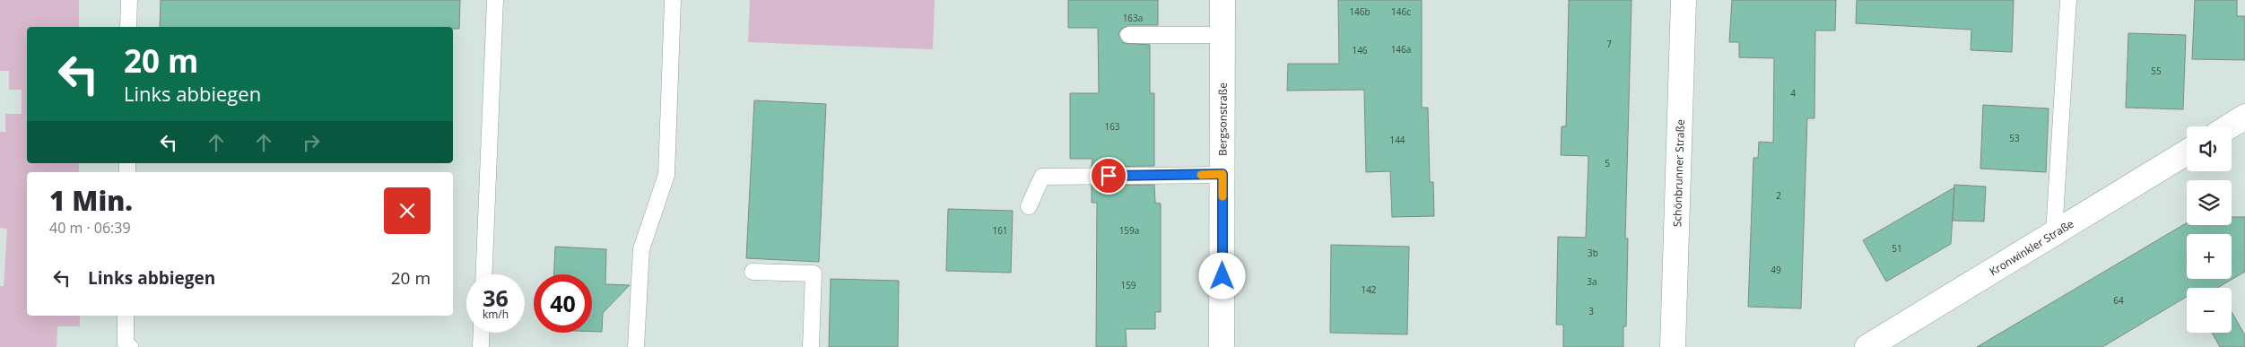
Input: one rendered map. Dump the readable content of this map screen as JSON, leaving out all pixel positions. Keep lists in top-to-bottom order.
{
  "streets": {
    "street": ["Bergsonstraße", "Schönbrunner Straße", "Kronwinkler Straße"]
  },
  "house_numbers": [
    "146b",
    "146c",
    "163a",
    "7",
    "146a",
    "146",
    "55",
    "4",
    "163",
    "53",
    "144",
    "5",
    "2",
    "161",
    "159a",
    "51",
    "3b",
    "49",
    "3a",
    "159",
    "142",
    "64",
    "3"
  ],
  "page": {
    "turn": ["20 m", "Links abbiegen"],
    "map_buttons": ["+", "−"],
    "heading": ["1 Min.", "40 m · 06:39"],
    "list": [
      {
        "name": "Links abbiegen",
        "value": "20 m"
      }
    ],
    "speed": "36 km/h",
    "limit": "40"
  }
}
